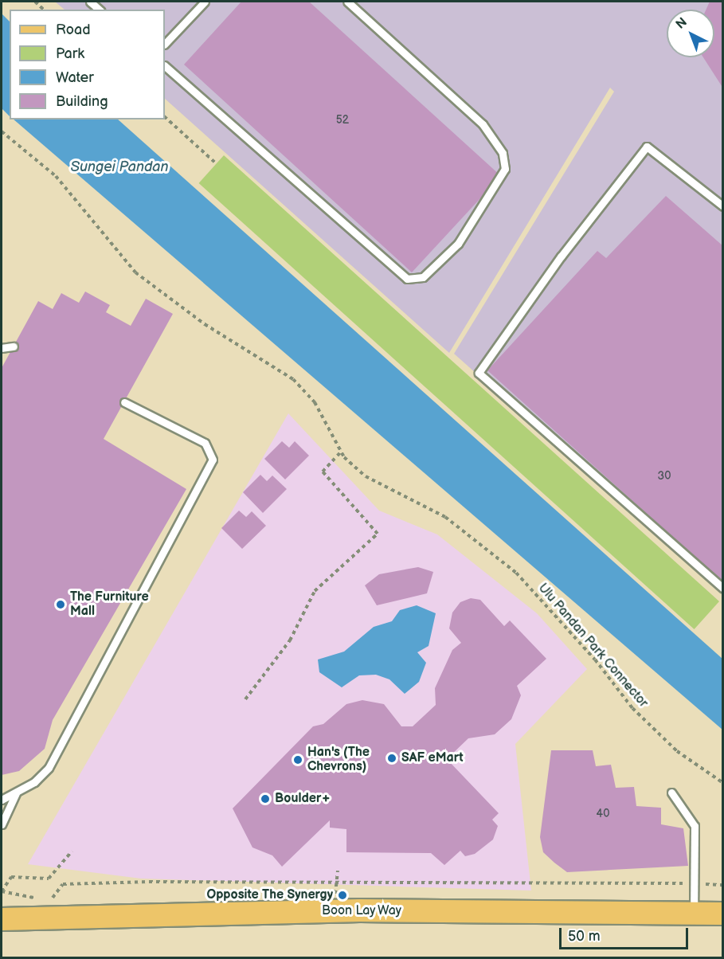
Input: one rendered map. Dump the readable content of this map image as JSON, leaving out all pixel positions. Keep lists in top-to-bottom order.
{
  "streets": {
    "main road": ["Boon Lay Way"],
    "path": ["Ulu Pandan Park Connector"]
  },
  "water": ["Sungei Pandan"],
  "places": [
    "The Furniture Mall",
    "SAF eMart",
    "Han's (The Chevrons)",
    "Boulder+",
    "Opposite The Synergy"
  ],
  "house_numbers": ["52", "30", "40"],
  "legend": [
    "Road",
    "Park",
    "Water",
    "Building"
  ],
  "scale_bar": "50 m",
  "north": "top left"
}
